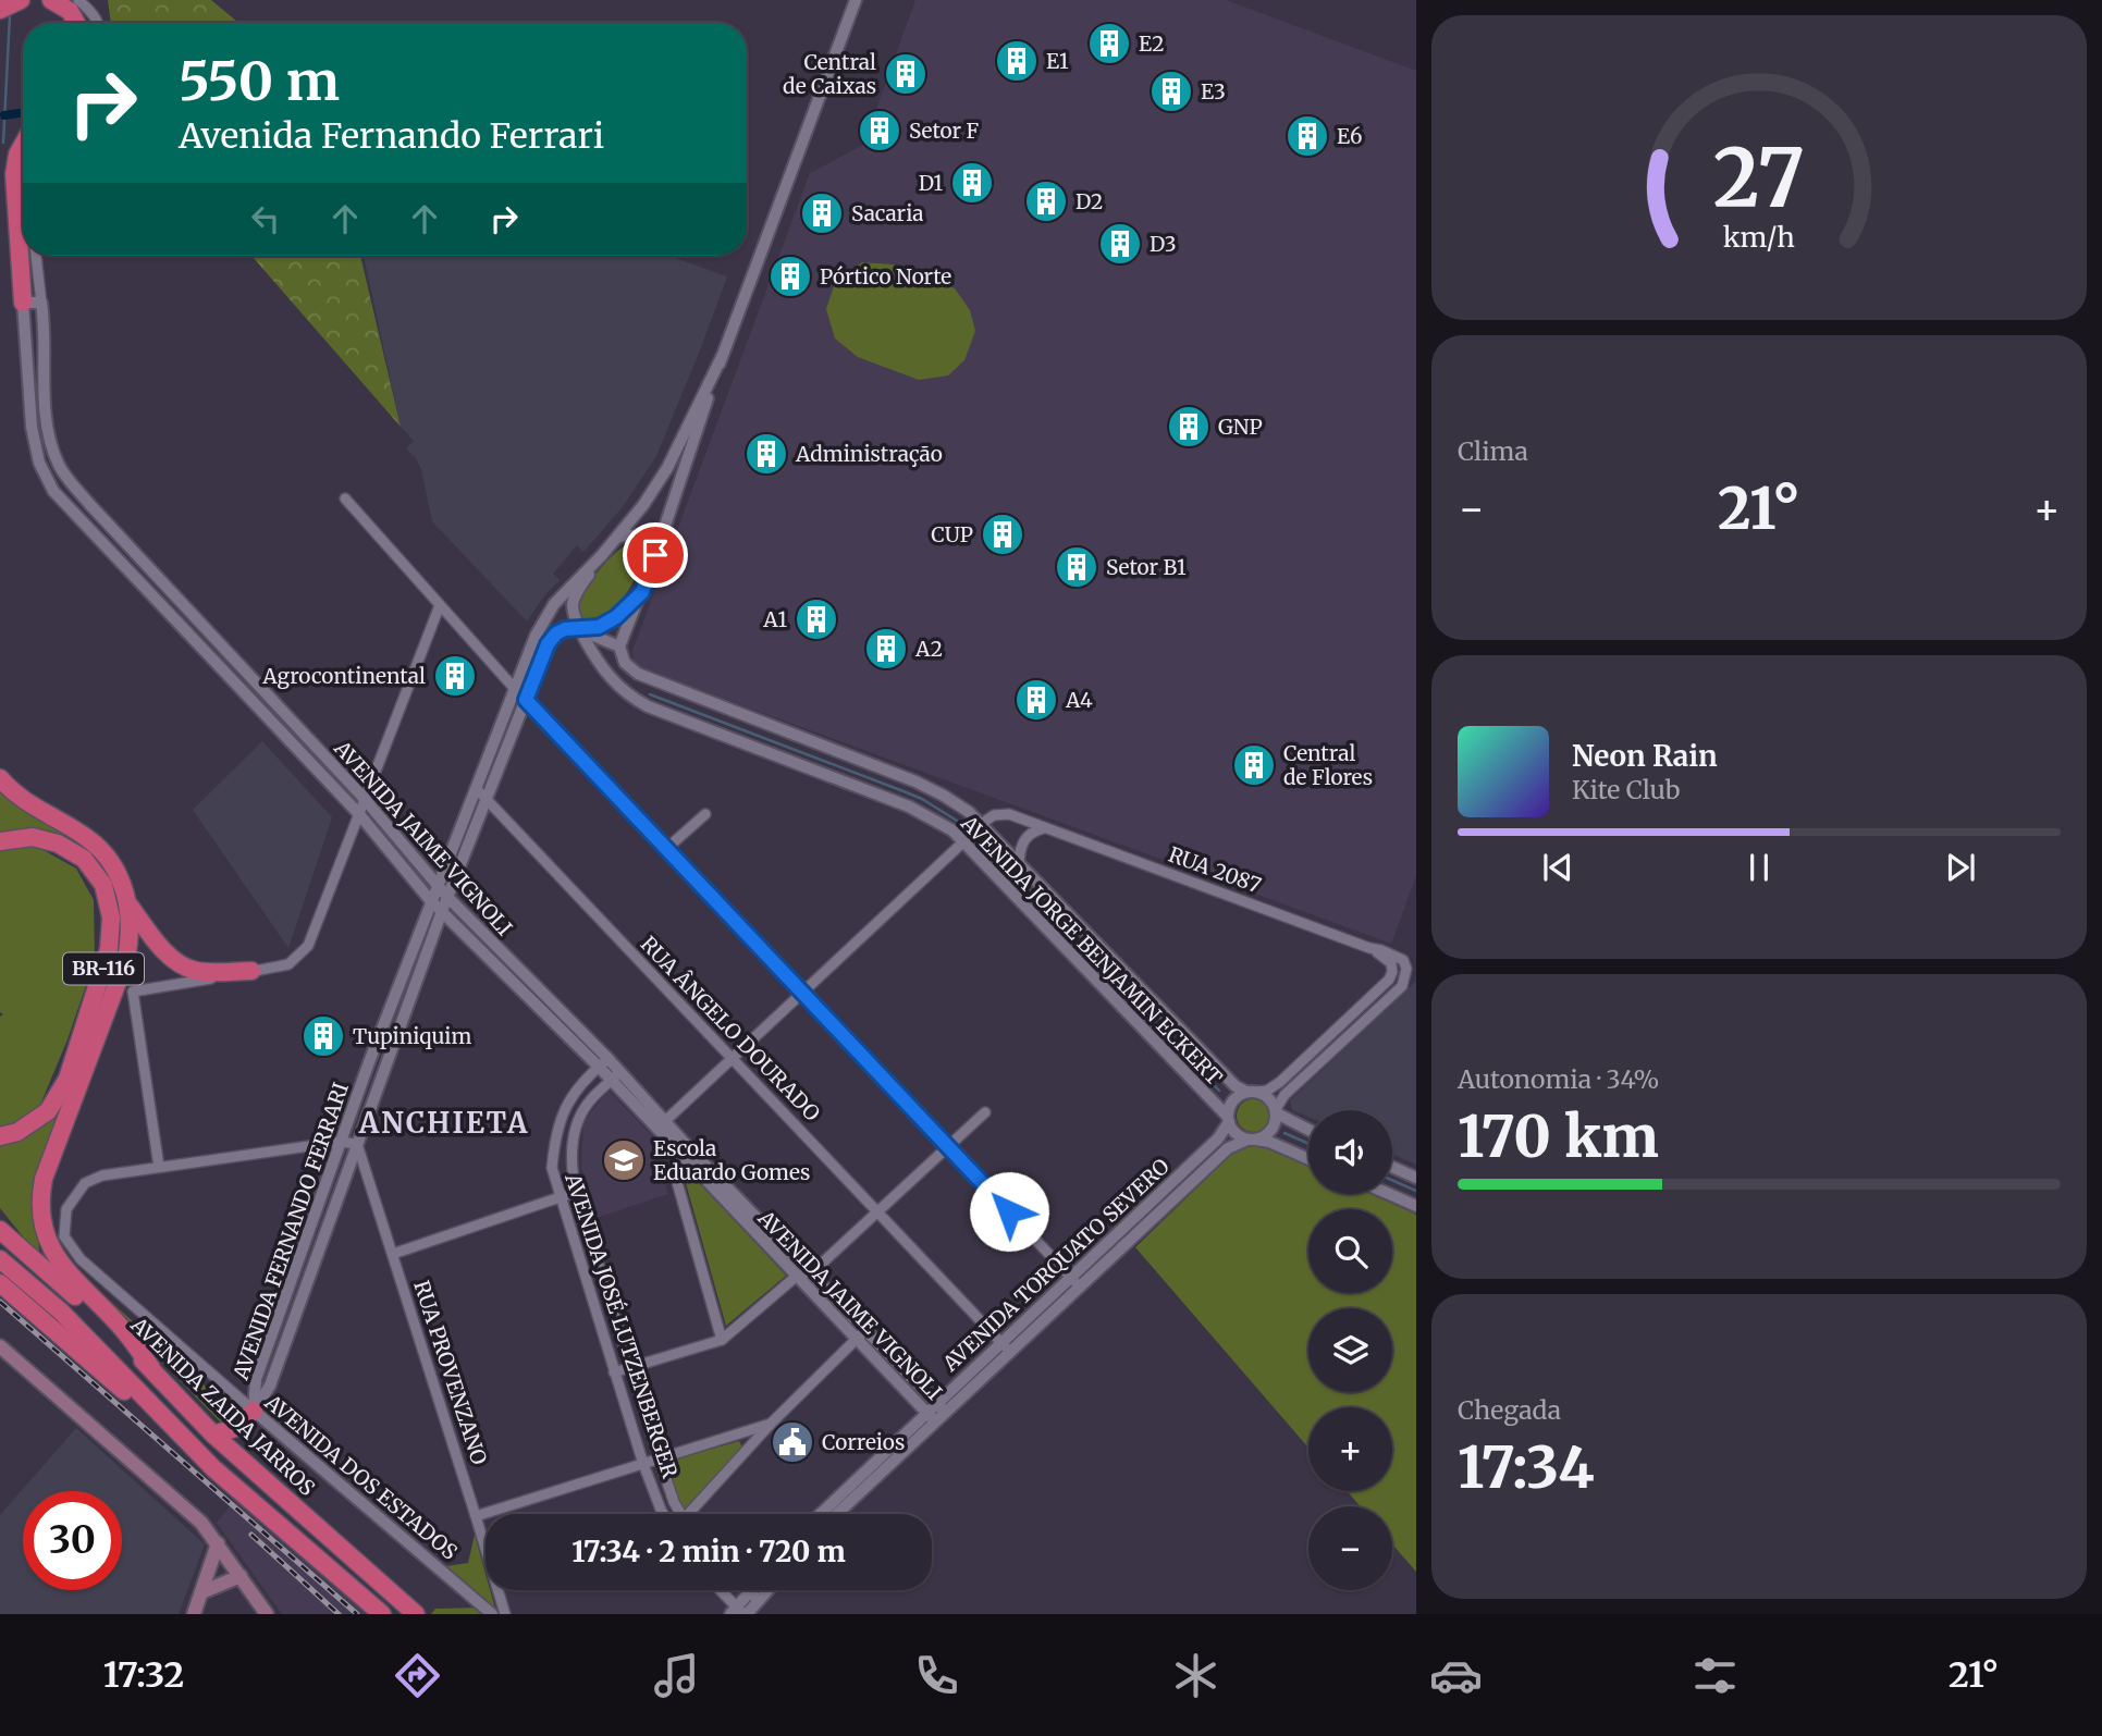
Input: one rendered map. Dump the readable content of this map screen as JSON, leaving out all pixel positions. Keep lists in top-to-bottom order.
{
  "streets": {
    "highway": ["BR-116", "AVENIDA ZAIDA JARROS"],
    "street": [
      "AVENIDA JAIME VIGNOLI",
      "RUA 2087",
      "AVENIDA JORGE BENJAMIN ECKERT",
      "RUA ÂNGELO DOURADO",
      "AVENIDA FERNANDO FERRARI",
      "AVENIDA TORQUATO SEVERO",
      "AVENIDA JOSÉ LUTZENBERGER",
      "RUA PROVENZANO",
      "AVENIDA DOS ESTADOS"
    ]
  },
  "crossings": [
    ["AVENIDA JAIME VIGNOLI", "AVENIDA FERNANDO FERRARI"],
    ["AVENIDA JAIME VIGNOLI", "AVENIDA TORQUATO SEVERO"],
    ["AVENIDA JAIME VIGNOLI", "AVENIDA JOSÉ LUTZENBERGER"],
    ["RUA 2087", "AVENIDA JORGE BENJAMIN ECKERT"],
    ["RUA 2087", "AVENIDA TORQUATO SEVERO"],
    ["AVENIDA JORGE BENJAMIN ECKERT", "AVENIDA FERNANDO FERRARI"],
    ["AVENIDA JORGE BENJAMIN ECKERT", "AVENIDA TORQUATO SEVERO"],
    ["RUA ÂNGELO DOURADO", "AVENIDA FERNANDO FERRARI"],
    ["RUA ÂNGELO DOURADO", "AVENIDA TORQUATO SEVERO"],
    ["AVENIDA FERNANDO FERRARI", "RUA PROVENZANO"],
    ["AVENIDA FERNANDO FERRARI", "AVENIDA DOS ESTADOS"]
  ],
  "districts": ["ANCHIETA"],
  "places": {
    "building": [
      "E2",
      "E1",
      "Central de Caixas",
      "E3",
      "Setor F",
      "E6",
      "D1",
      "D2",
      "Sacaria",
      "D3",
      "Pórtico Norte",
      "GNP",
      "Administração",
      "CUP",
      "Setor B1",
      "A1",
      "A2",
      "Agrocontinental",
      "A4",
      "Central de Flores",
      "Tupiniquim"
    ],
    "school or university": ["Escola Eduardo Gomes"],
    "public building": ["Correios"]
  },
  "page": {
    "turn": ["550 m", "Avenida Fernando Ferrari"],
    "tile": [
      "Clima",
      ["Autonomia · 34%", "170 km"],
      ["Chegada", "17:34"]
    ],
    "heat": ["−", "21°", "+"],
    "song": ["Neon Rain", "Kite Club"],
    "map_buttons": ["+", "−"],
    "limit": "30",
    "trip": "17:34 · 2 min · 720 m",
    "tabs": ["17:32", "21°"],
    "gauge": ["27", "km/h"]
  }
}
